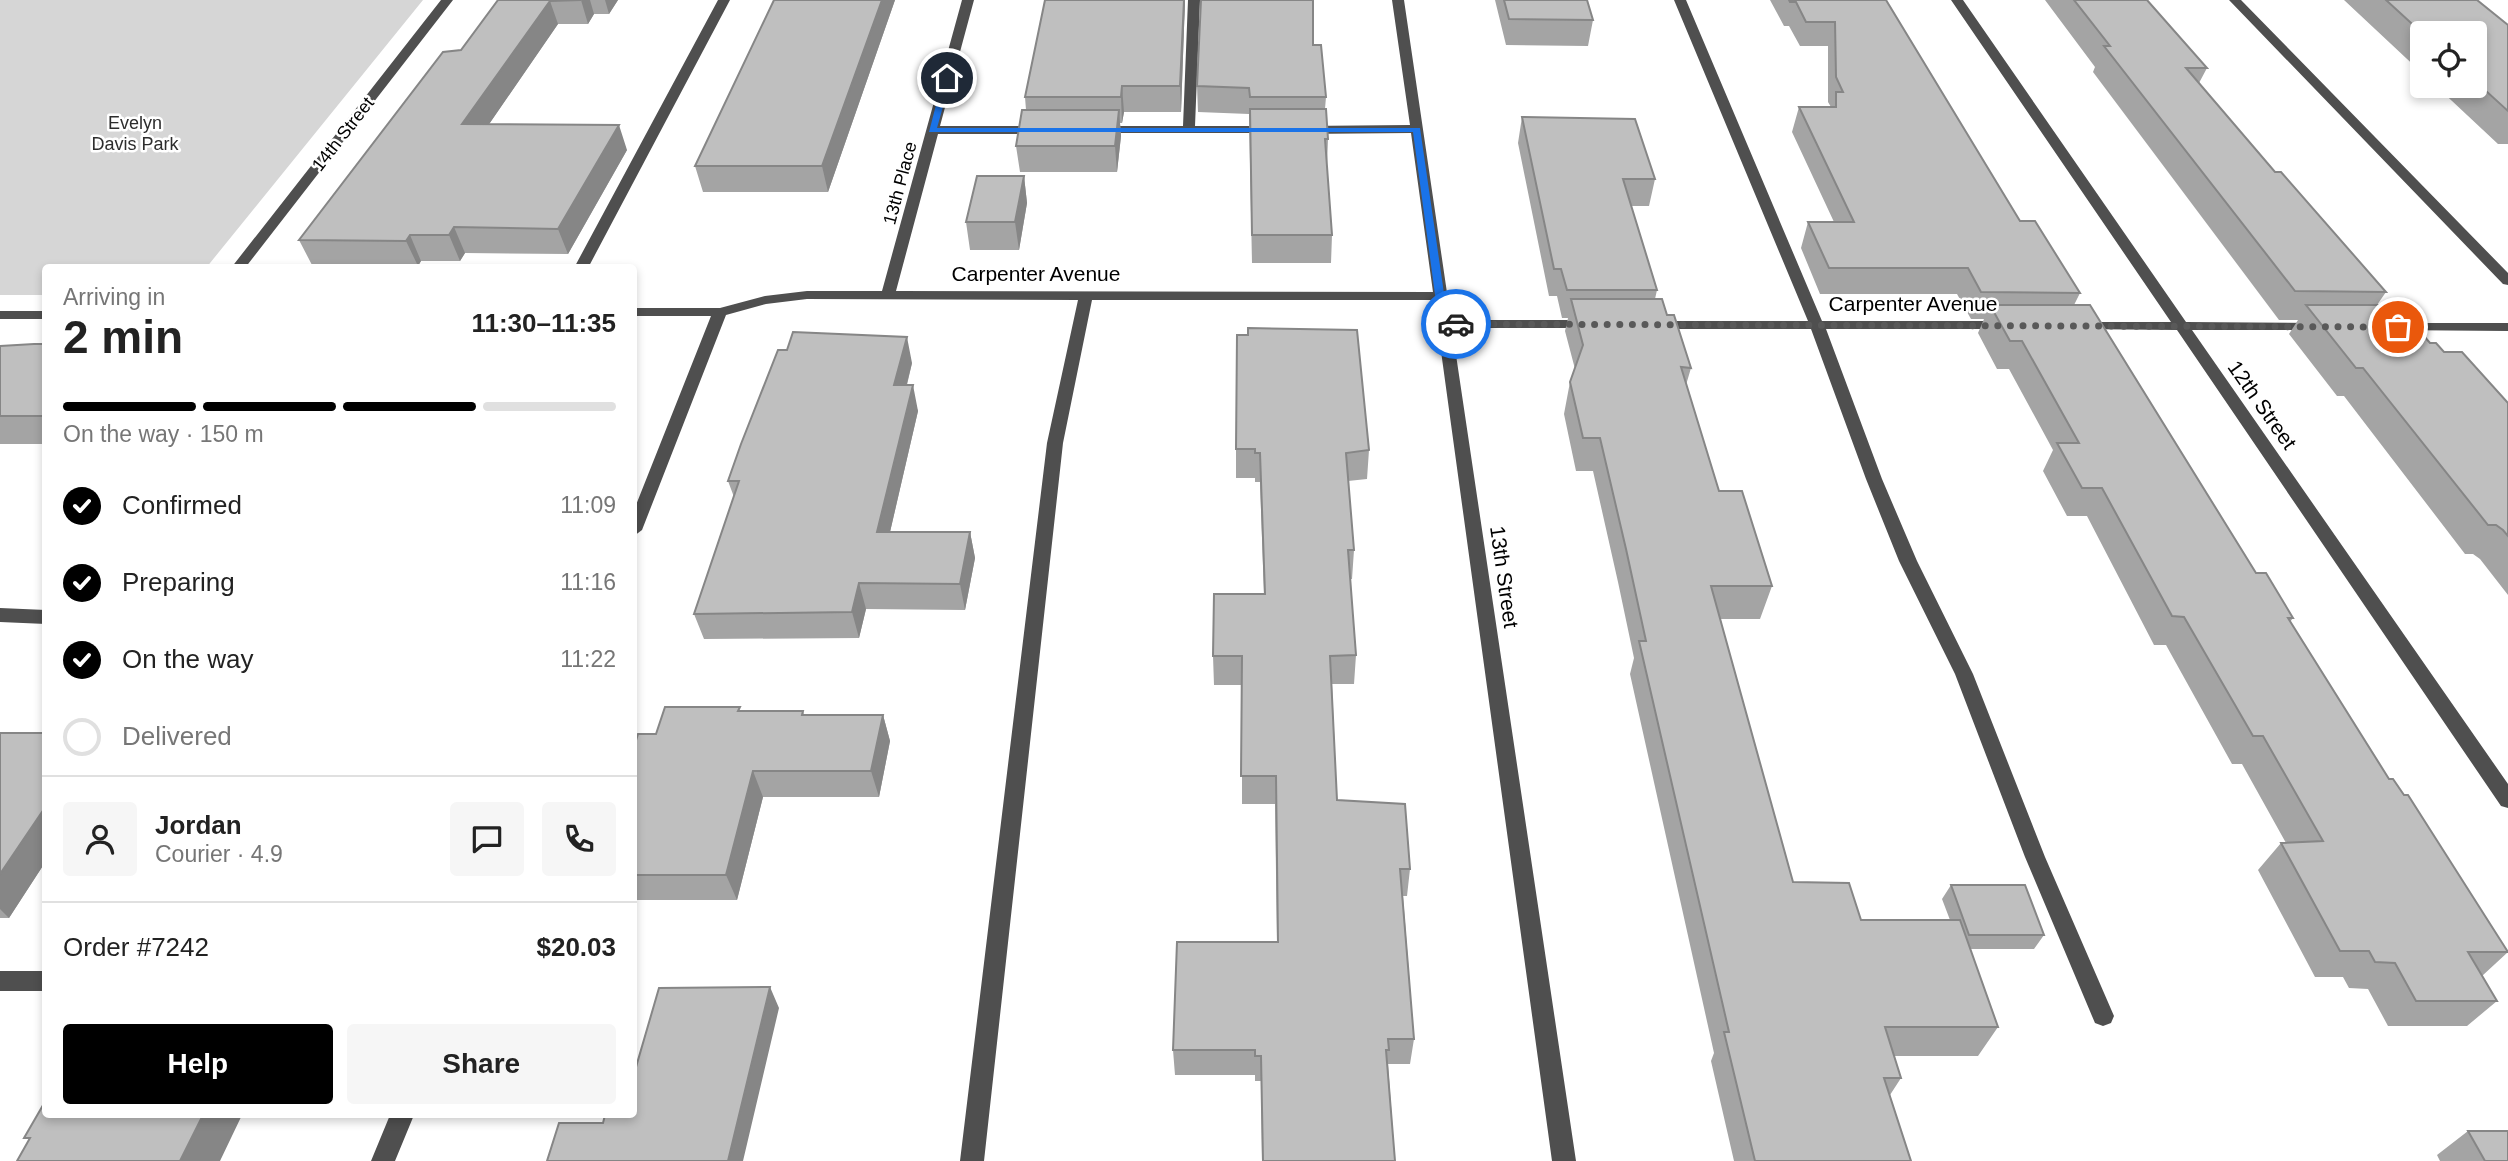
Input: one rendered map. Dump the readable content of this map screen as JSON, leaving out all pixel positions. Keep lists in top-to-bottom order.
{
  "streets": {
    "street": [
      "14th Street",
      "13th Place",
      "Carpenter Avenue",
      "12th Street",
      "13th Street"
    ]
  },
  "crossings": [
    ["13th Place", "Carpenter Avenue"],
    ["Carpenter Avenue", "13th Street"]
  ],
  "parks": ["Evelyn Davis Park"],
  "page": {
    "heading": ["2 min", "Arriving in", "11:30–11:35"],
    "panel": [
      "Jordan",
      "Courier · 4.9",
      "Order #7242",
      "$20.03"
    ],
    "bar": "On the way · 150 m",
    "list": [
      ["Confirmed", "11:09"],
      ["Preparing", "11:16"],
      ["On the way", "11:22"],
      "Delivered"
    ],
    "buttons": ["Help", "Share"]
  }
}
